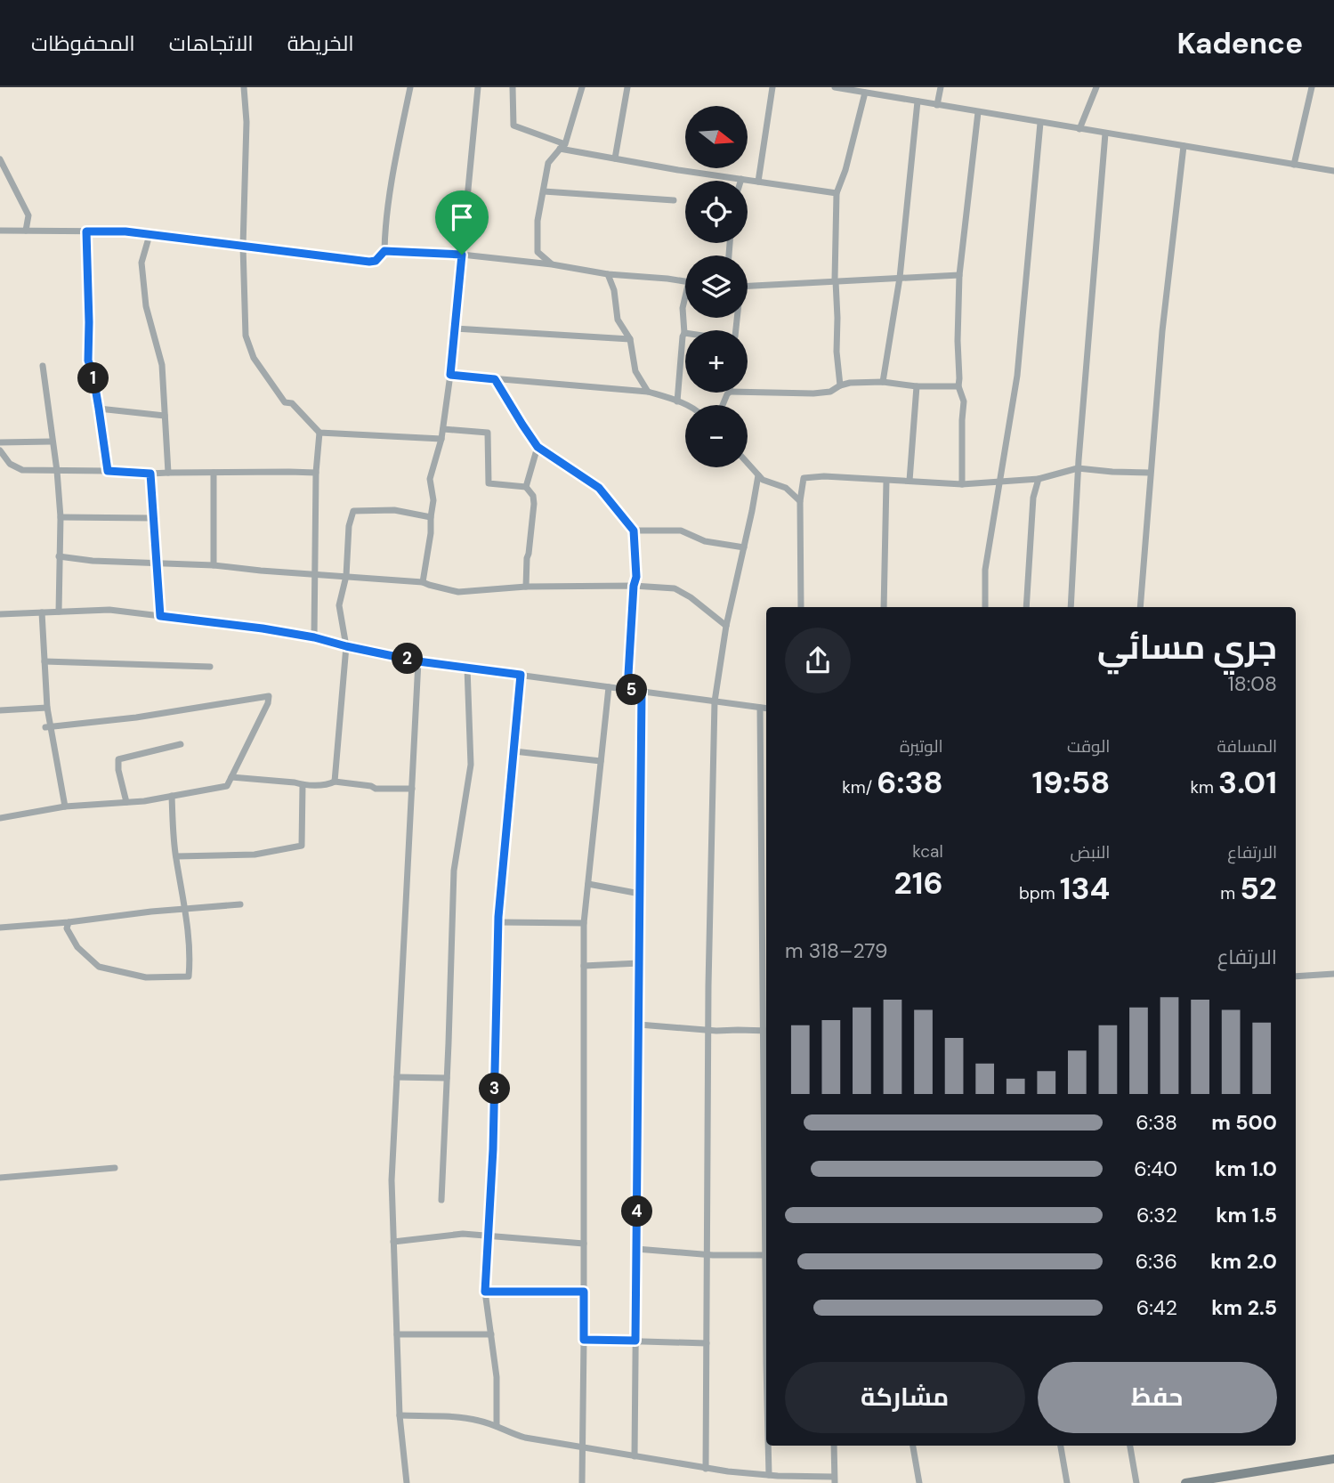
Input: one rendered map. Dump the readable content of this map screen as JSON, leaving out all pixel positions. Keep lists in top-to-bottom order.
{
  "north": "right",
  "page": {
    "header": "Kadence",
    "nav": ["الخريطة", "الاتجاهات", "المحفوظات"],
    "map_buttons": ["+", "−"],
    "pins": [
      "1",
      "2",
      "5",
      "3",
      "4"
    ],
    "heading": ["جري مسائي", "18:08"],
    "stats": [
      ["المسافة", "3.01 km"],
      ["الوقت", "19:58"],
      ["الوتيرة", "6:38 /km"],
      ["الارتفاع", "52 m"],
      ["النبض", "134 bpm"],
      ["kcal", "216"]
    ],
    "chart": ["الارتفاع", "279–318 m"],
    "list": [
      {
        "name": "500 m",
        "note": "6:38"
      },
      {
        "name": "1.0 km",
        "note": "6:40"
      },
      {
        "name": "1.5 km",
        "note": "6:32"
      },
      {
        "name": "2.0 km",
        "note": "6:36"
      },
      {
        "name": "2.5 km",
        "note": "6:42"
      }
    ],
    "buttons": ["حفظ", "مشاركة"]
  }
}
